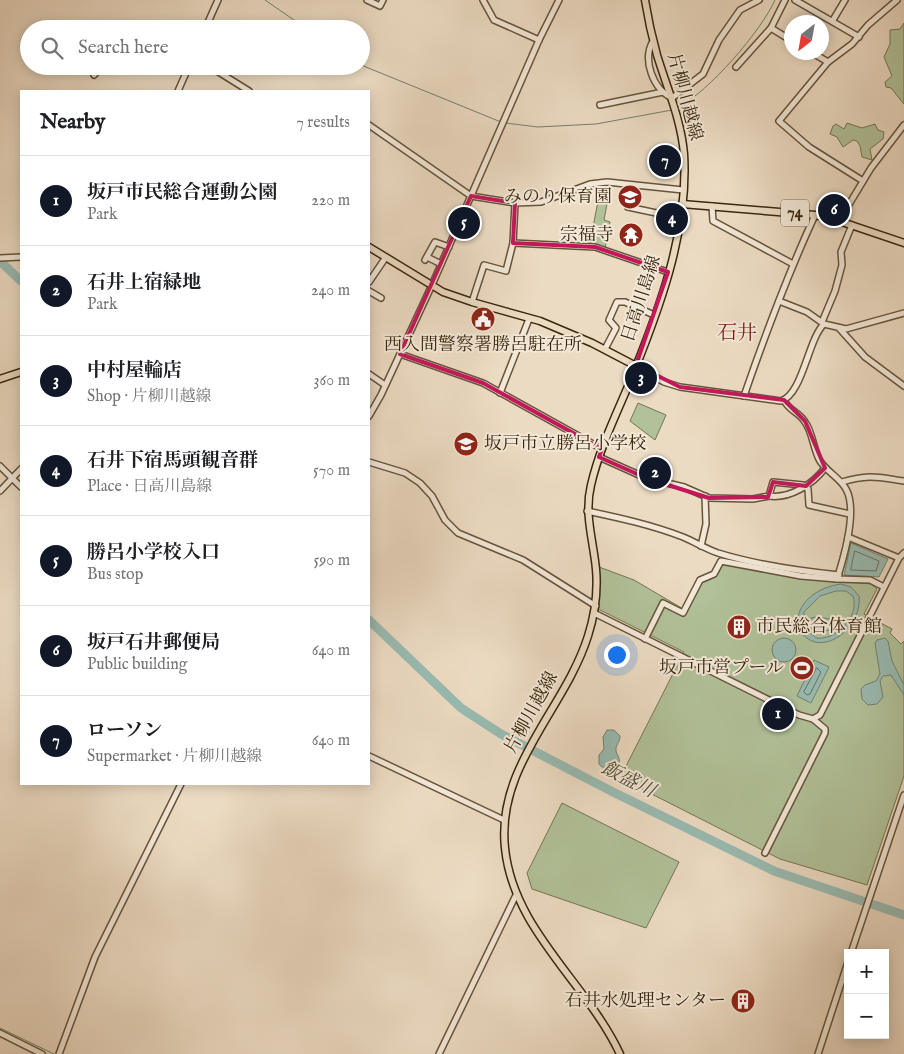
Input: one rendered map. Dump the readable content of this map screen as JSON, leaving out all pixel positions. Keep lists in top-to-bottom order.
{
  "streets": {
    "main road": ["片柳川越線", "74", "日高川島線"]
  },
  "crossings": [
    ["片柳川越線", "74"],
    ["片柳川越線", "日高川島線"],
    ["74", "日高川島線"]
  ],
  "districts": ["石井"],
  "water": ["飯盛川"],
  "places": {
    "school or university": ["みのり保育園", "坂戸市立勝呂小学校"],
    "temple": ["宗福寺"],
    "public building": ["西入間警察署勝呂駐在所"],
    "building": ["市民総合体育館", "石井水処理センター"],
    "sports": ["坂戸市営プール"]
  },
  "north": "bottom left",
  "page": {
    "search": "Search here",
    "heading": ["Nearby", "7 results"],
    "pins": [
      "7",
      "6",
      "4",
      "5",
      "3",
      "2",
      "1"
    ],
    "list": [
      {
        "mark": "1",
        "name": "坂戸市民総合運動公園",
        "note": "Park",
        "value": "220 m"
      },
      {
        "mark": "2",
        "name": "石井上宿緑地",
        "note": "Park",
        "value": "240 m"
      },
      {
        "mark": "3",
        "name": "中村屋輪店",
        "note": "Shop · 片柳川越線",
        "value": "360 m"
      },
      {
        "mark": "4",
        "name": "石井下宿馬頭観音群",
        "note": "Place · 日高川島線",
        "value": "570 m"
      },
      {
        "mark": "5",
        "name": "勝呂小学校入口",
        "note": "Bus stop",
        "value": "590 m"
      },
      {
        "mark": "6",
        "name": "坂戸石井郵便局",
        "note": "Public building",
        "value": "640 m"
      },
      {
        "mark": "7",
        "name": "ローソン",
        "note": "Supermarket · 片柳川越線",
        "value": "640 m"
      }
    ],
    "map_buttons": ["+", "−"]
  }
}
